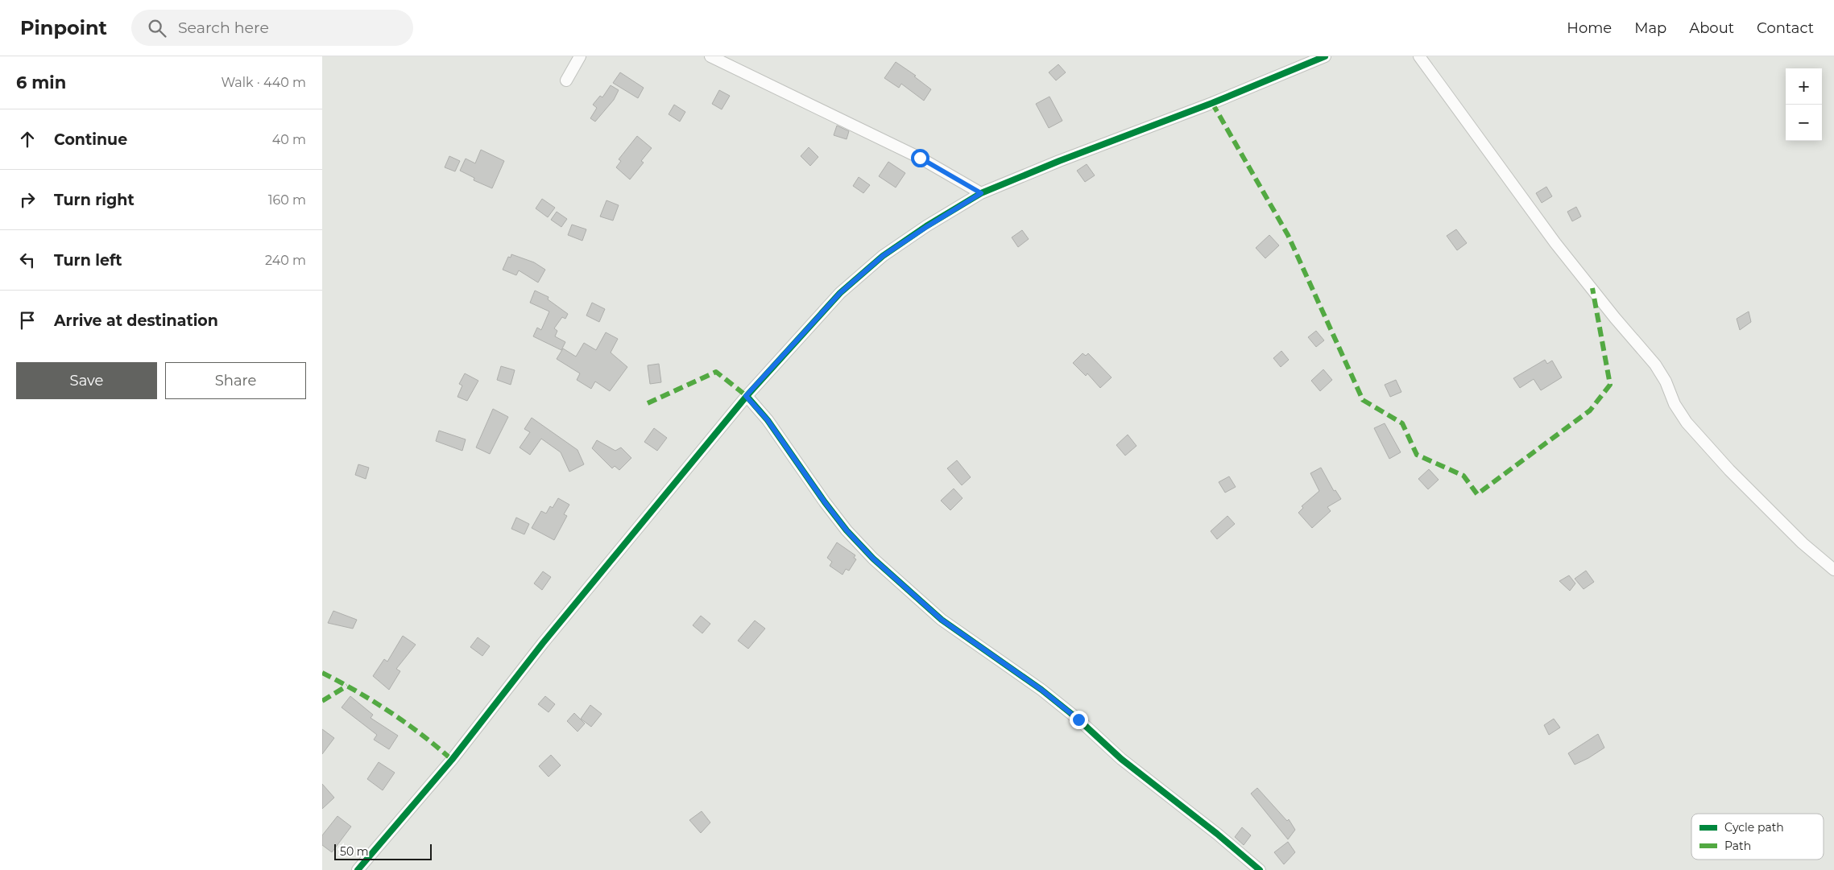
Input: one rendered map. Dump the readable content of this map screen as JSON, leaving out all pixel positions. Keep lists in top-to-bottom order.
{
  "legend": ["Cycle path", "Path"],
  "scale_bar": "50 m",
  "page": {
    "header": "Pinpoint",
    "search": "Search here",
    "nav": [
      "Home",
      "Map",
      "About",
      "Contact"
    ],
    "heading": ["6 min", "Walk · 440 m"],
    "map_buttons": ["+", "−"],
    "list": [
      ["Continue", "40 m"],
      ["Turn right", "160 m"],
      ["Turn left", "240 m"],
      "Arrive at destination"
    ],
    "buttons": ["Save", "Share"],
    "scale": "50 m"
  }
}
